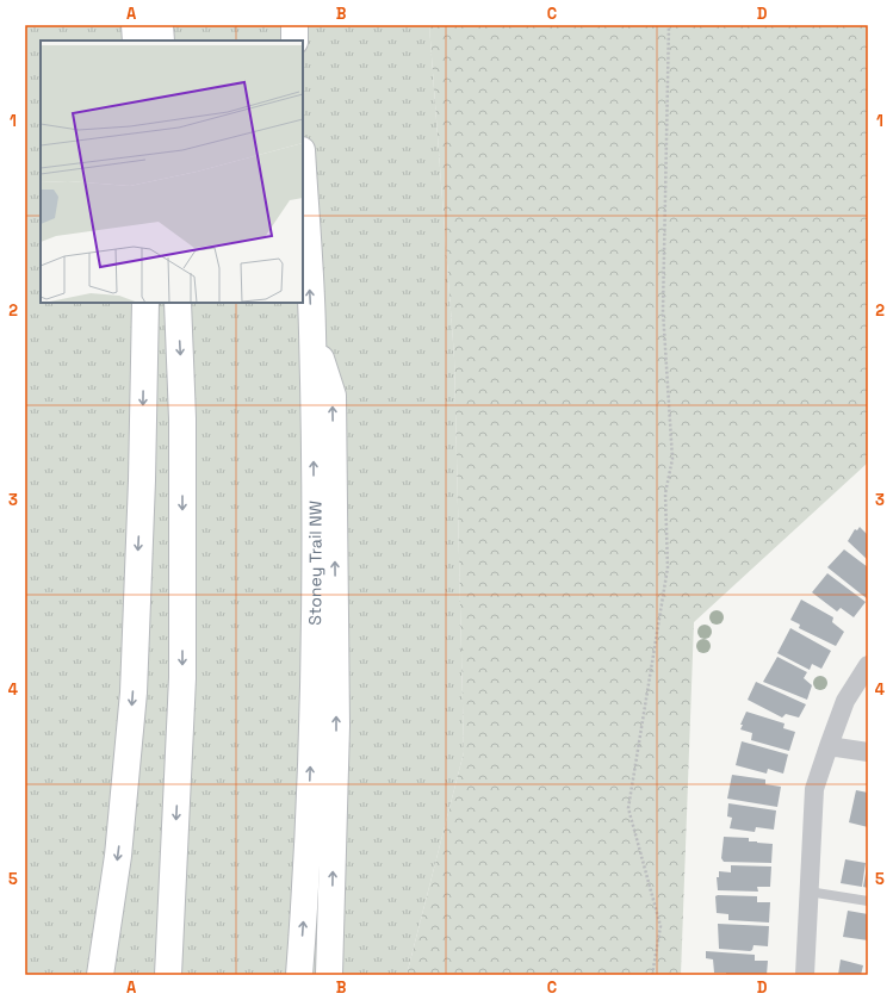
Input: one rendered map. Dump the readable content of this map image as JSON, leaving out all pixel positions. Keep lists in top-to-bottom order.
{
  "streets": {
    "highway": ["Stoney Trail NW"]
  },
  "grid": {
    "columns": [
      "A",
      "B",
      "C",
      "D"
    ],
    "rows": [
      "1",
      "2",
      "3",
      "4",
      "5"
    ]
  }
}
